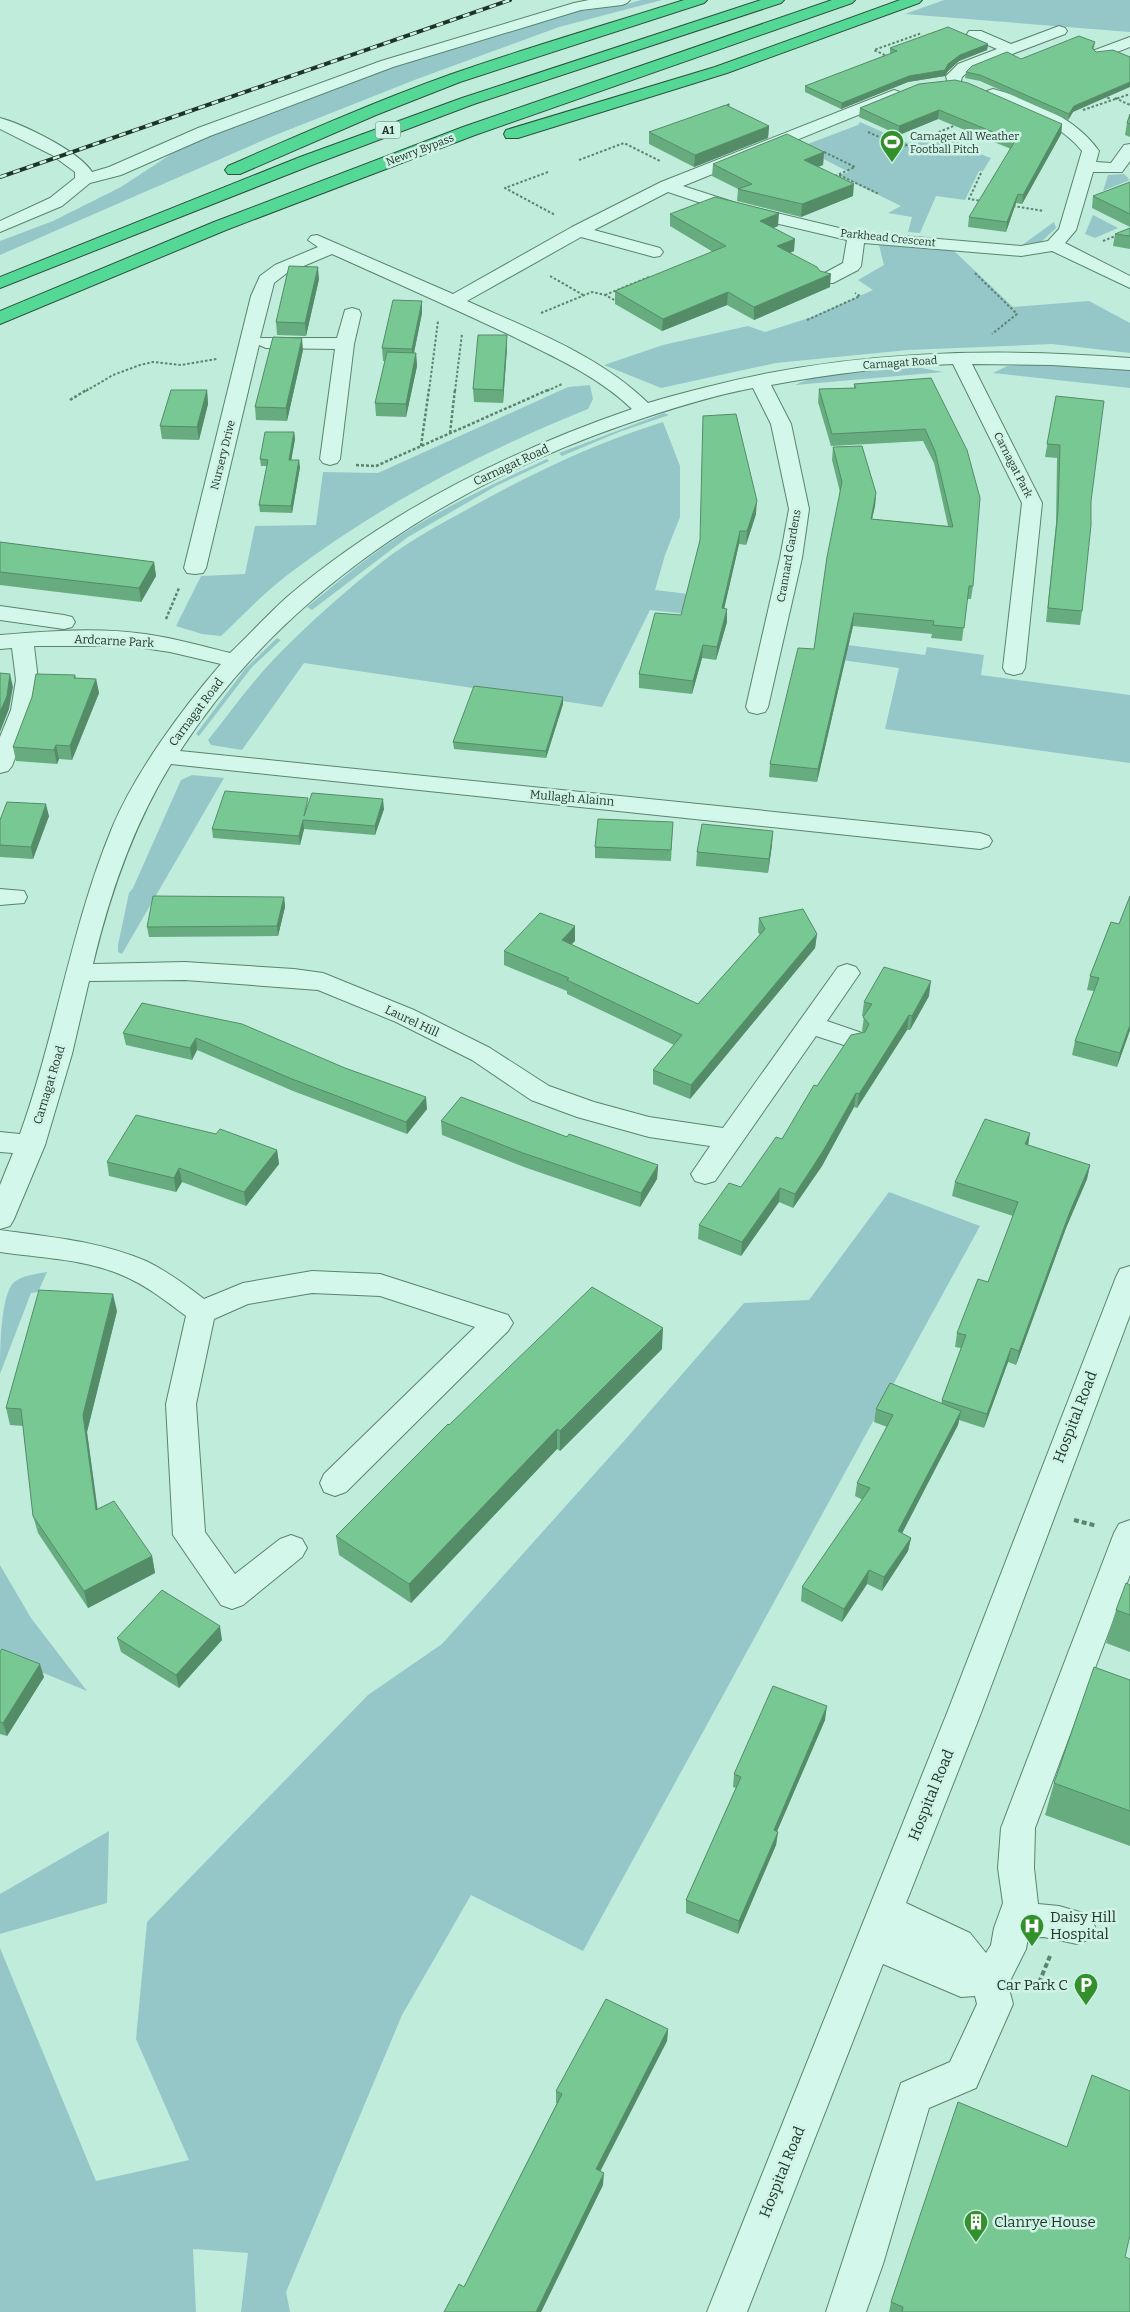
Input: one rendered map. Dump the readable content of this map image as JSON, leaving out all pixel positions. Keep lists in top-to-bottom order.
{
  "streets": {
    "highway": ["A1", "Newry Bypass"],
    "street": [
      "Parkhead Crescent",
      "Carnagat Road",
      "Nursery Drive",
      "Carnagat Park",
      "Crannard Gardens",
      "Ardcarne Park",
      "Mullagh Alainn",
      "Laurel Hill",
      "Hospital Road"
    ]
  },
  "crossings": [
    ["Carnagat Road", "Carnagat Park"],
    ["Carnagat Road", "Crannard Gardens"],
    ["Carnagat Road", "Ardcarne Park"],
    ["Carnagat Road", "Mullagh Alainn"],
    ["Carnagat Road", "Laurel Hill"]
  ],
  "places": {
    "sports": ["Carnaget All Weather Football Pitch"],
    "hospital": ["Daisy Hill Hospital"],
    "parking": ["Car Park C"],
    "building": ["Clanrye House"]
  }
}
